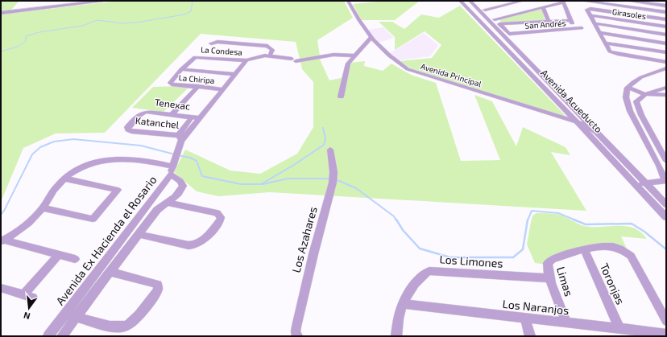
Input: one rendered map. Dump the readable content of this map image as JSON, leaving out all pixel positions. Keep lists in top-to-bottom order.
{
  "streets": {
    "street": [
      "Girasoles",
      "San Andrés",
      "La Condesa",
      "Avenida Principal",
      "La Chiripa",
      "Avenida Acueducto",
      "Tenexac",
      "Katanchel",
      "Los Azahares",
      "Avenida Ex Hacienda el Rosario",
      "Los Limones",
      "Limas",
      "Toronjas",
      "Los Naranjos"
    ]
  },
  "crossings": [
    ["San Andrés", "Avenida Acueducto"],
    ["La Condesa", "La Chiripa"],
    ["La Condesa", "Avenida Ex Hacienda el Rosario"],
    ["Avenida Principal", "Avenida Acueducto"],
    ["La Chiripa", "Avenida Ex Hacienda el Rosario"],
    ["Tenexac", "Katanchel"],
    ["Tenexac", "Avenida Ex Hacienda el Rosario"],
    ["Katanchel", "Avenida Ex Hacienda el Rosario"],
    ["Los Limones", "Limas"],
    ["Los Limones", "Los Naranjos"],
    ["Limas", "Toronjas"],
    ["Limas", "Los Naranjos"],
    ["Toronjas", "Los Naranjos"]
  ],
  "north": "bottom"
}
